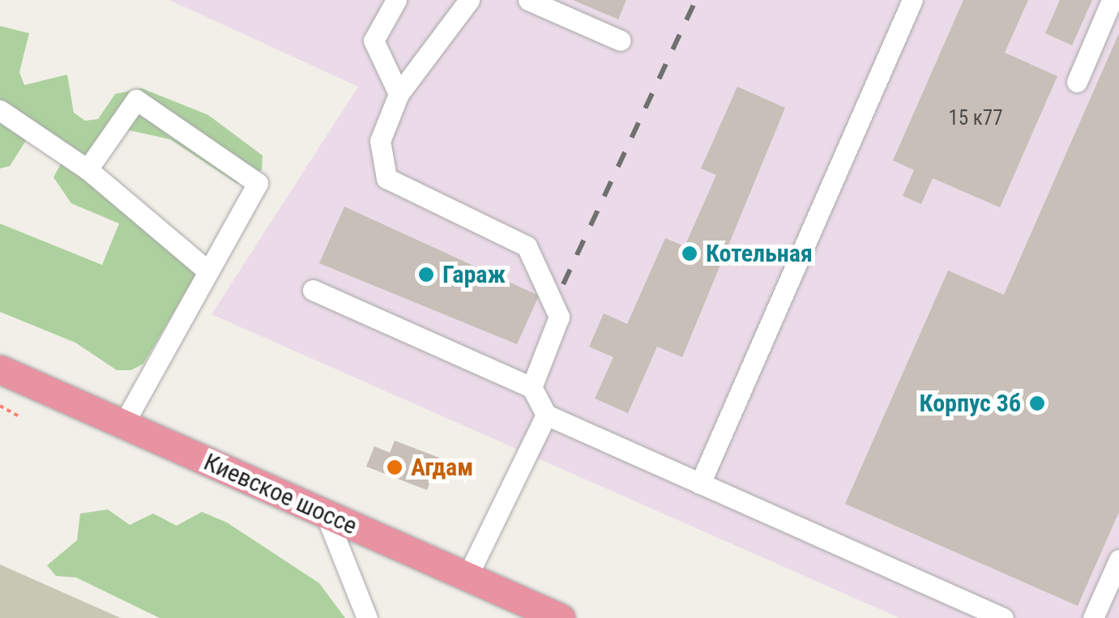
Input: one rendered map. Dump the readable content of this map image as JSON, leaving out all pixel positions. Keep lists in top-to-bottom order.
{
  "streets": {
    "highway": ["Киевское шоссе"]
  },
  "places": [
    "Котельная",
    "Гараж",
    "Корпус 3б",
    "Агдам"
  ],
  "house_numbers": ["15 к77"]
}
